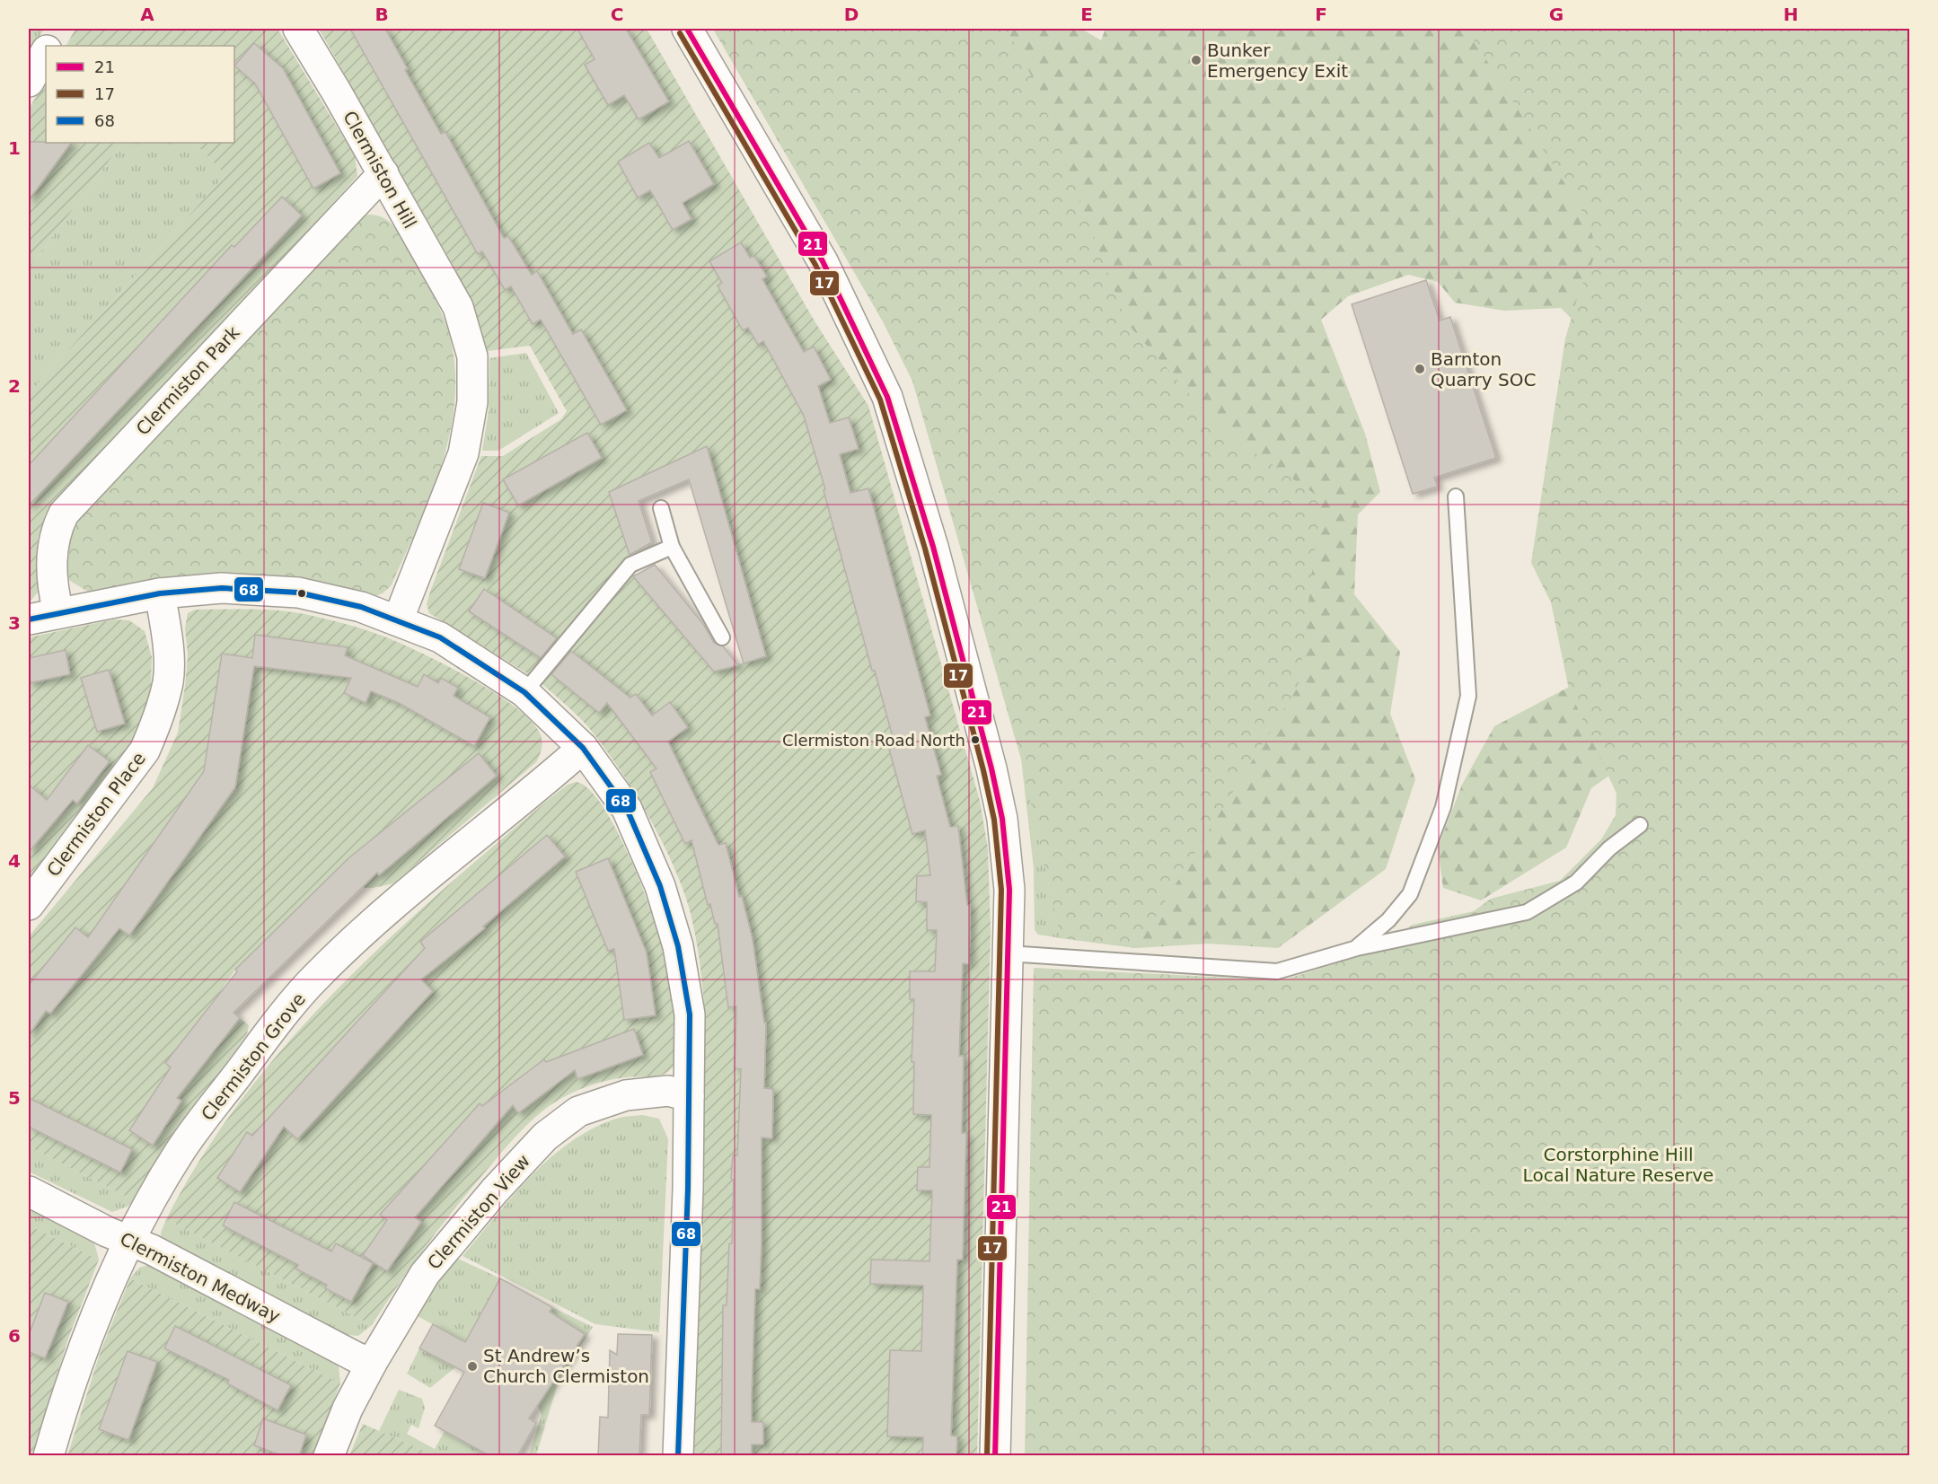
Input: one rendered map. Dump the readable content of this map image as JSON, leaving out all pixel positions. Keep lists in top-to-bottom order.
{
  "streets": {
    "street": [
      "Clermiston Hill",
      "Clermiston Park",
      "Clermiston Place",
      "Clermiston Grove",
      "Clermiston View",
      "Clermiston Medway"
    ]
  },
  "crossings": [
    ["Clermiston Hill", "Clermiston Park"],
    ["Clermiston Grove", "Clermiston Medway"],
    ["Clermiston View", "Clermiston Medway"]
  ],
  "parks": ["Corstorphine Hill Local Nature Reserve"],
  "places": [
    "Bunker Emergency Exit",
    "Barnton Quarry SOC",
    "Clermiston Road North",
    "St Andrew’s Church Clermiston"
  ],
  "lines": ["transit line 21", "transit line 17", "transit line 68"],
  "legend": ["21", "17", "68"],
  "grid": {
    "columns": [
      "A",
      "B",
      "C",
      "D",
      "E",
      "F",
      "G",
      "H"
    ],
    "rows": [
      "1",
      "2",
      "3",
      "4",
      "5",
      "6"
    ]
  }
}
